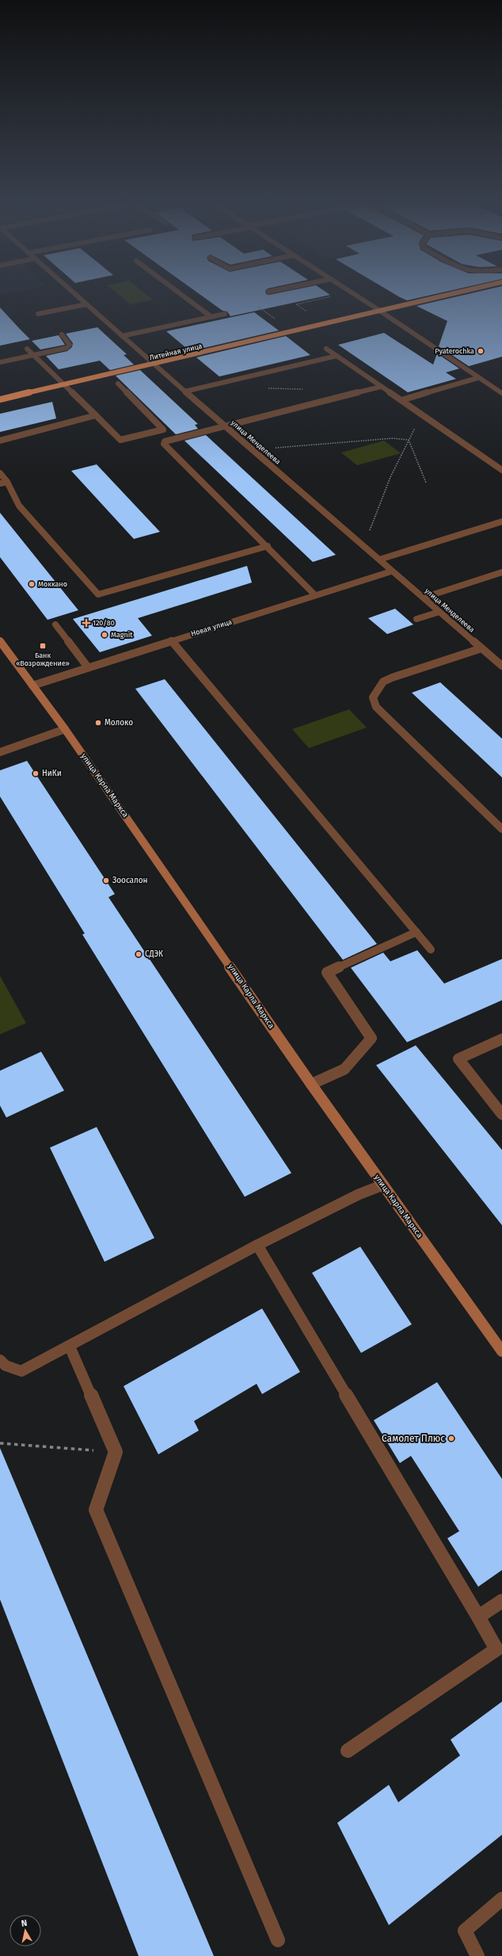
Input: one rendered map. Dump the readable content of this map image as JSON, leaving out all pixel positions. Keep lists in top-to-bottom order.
{
  "streets": {
    "highway": ["Литейная улица"],
    "street": ["улица Менделеева", "Новая улица", "улица Карла Маркса"]
  },
  "crossings": [
    ["Литейная улица", "улица Менделеева"],
    ["улица Менделеева", "Новая улица"],
    ["Новая улица", "улица Карла Маркса"]
  ],
  "places": {
    "other": [
      "Pyaterochka",
      "Моккано",
      "Magnit",
      "Молоко",
      "НиКи",
      "Зоосалон",
      "СДЭК",
      "Самолет Плюс"
    ],
    "health": ["120/80"],
    "transit": ["Банк «Возрождение»"]
  },
  "north": "top"
}
